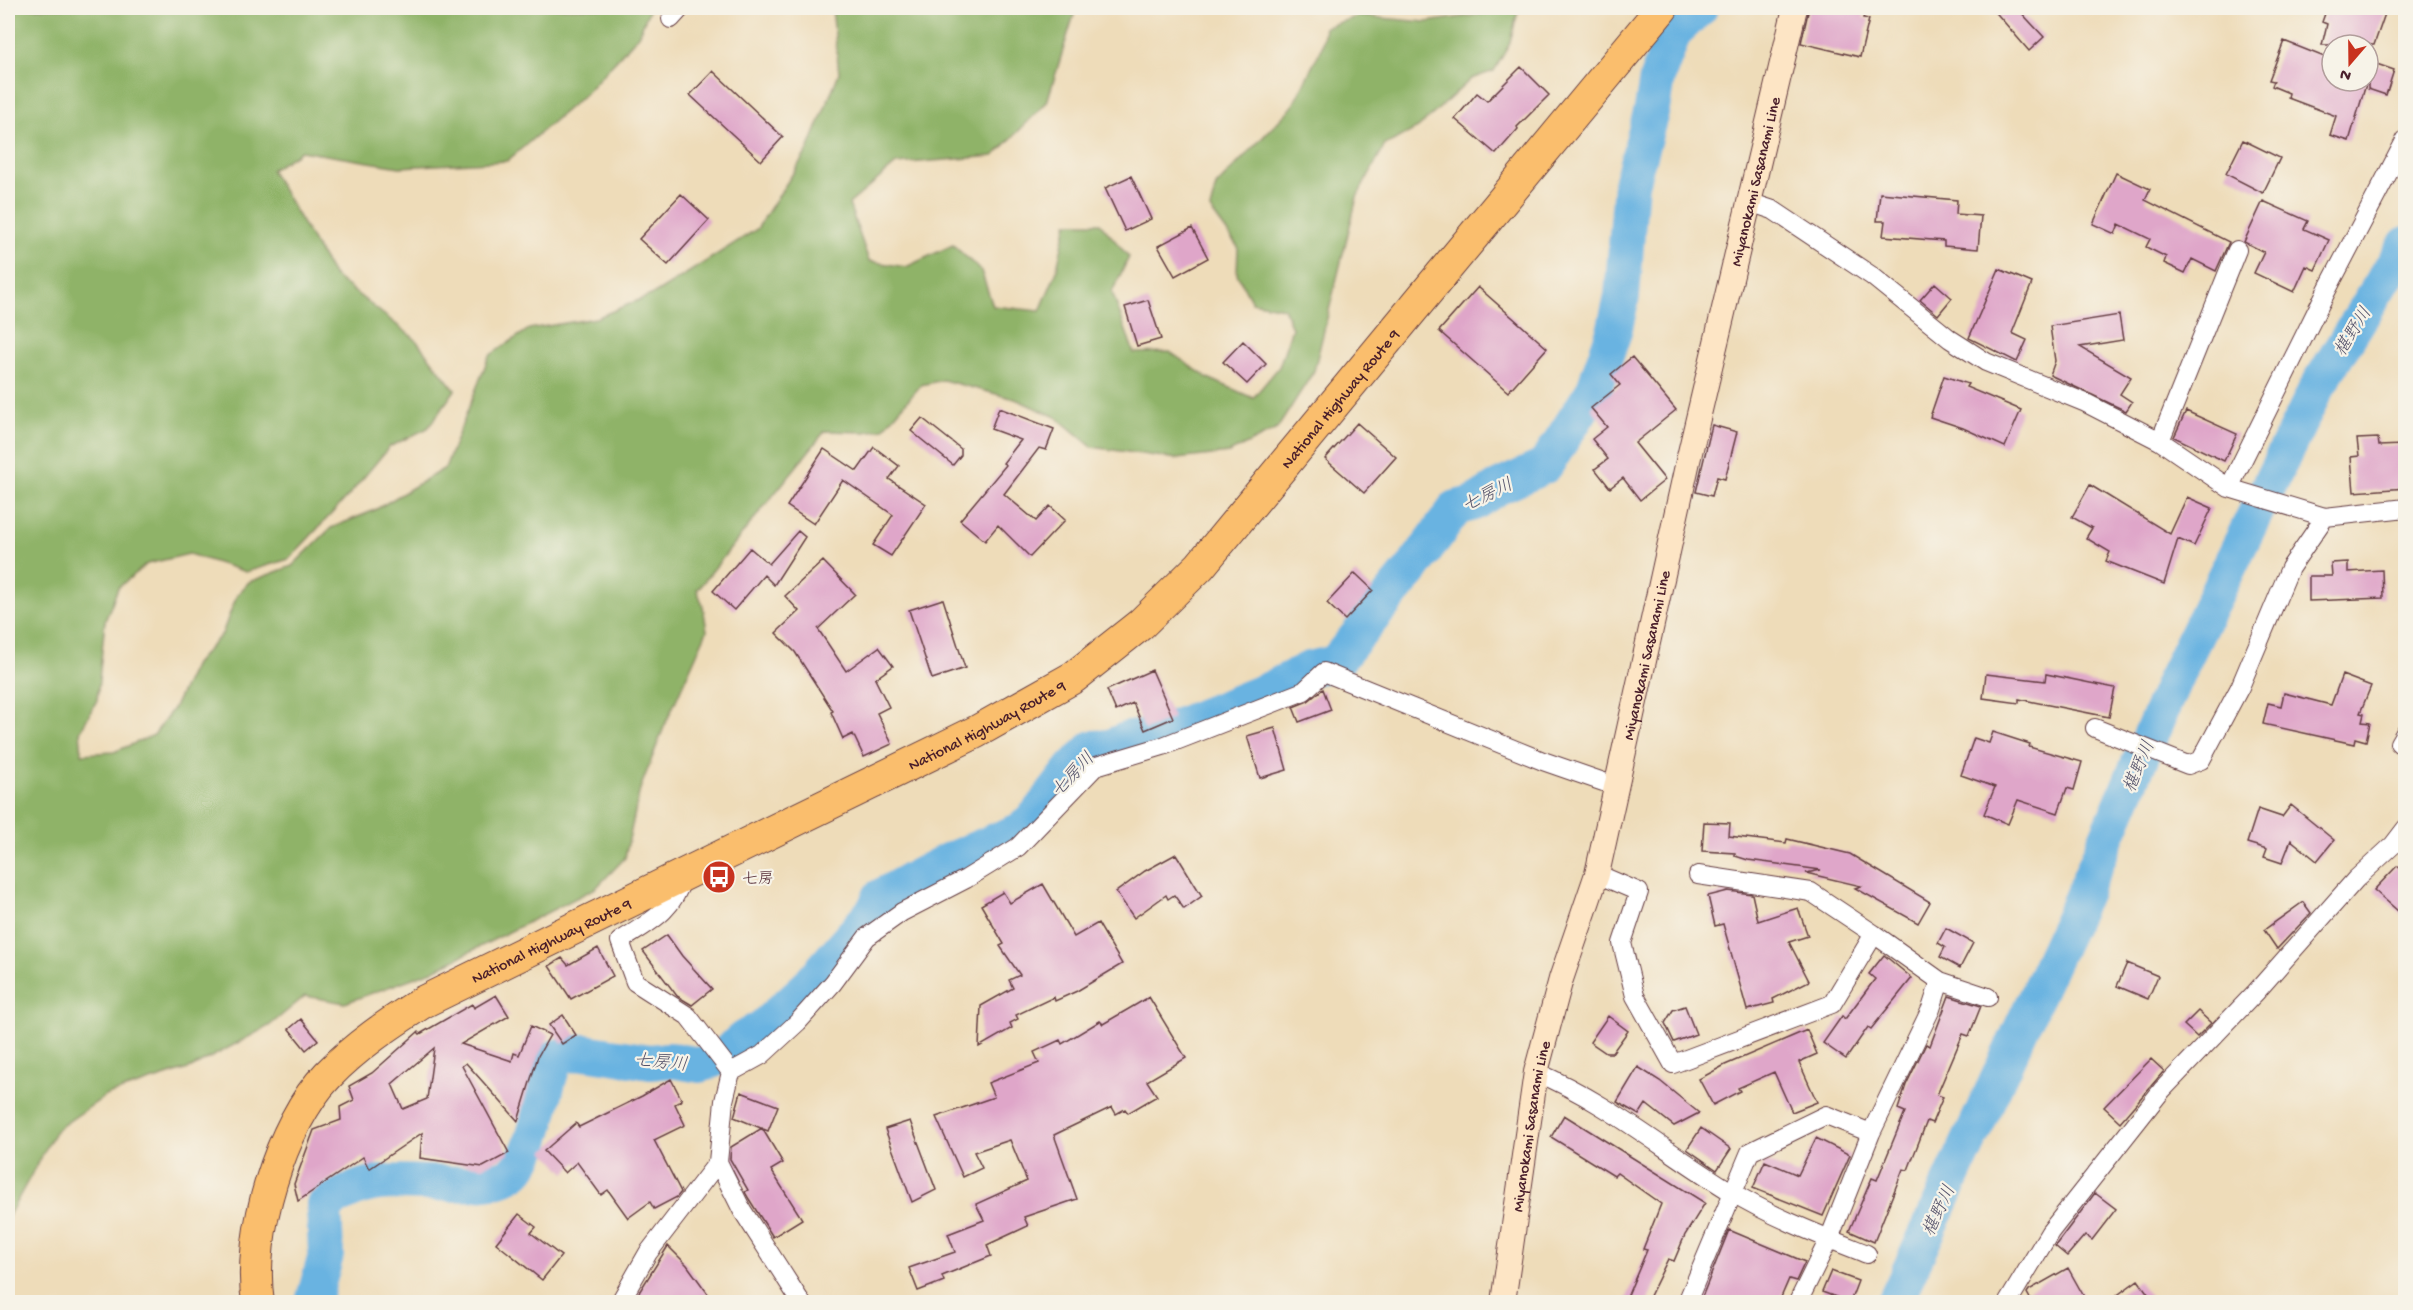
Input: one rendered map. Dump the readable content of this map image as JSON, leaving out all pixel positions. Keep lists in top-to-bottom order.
{
  "streets": {
    "highway": ["National Highway Route 9"],
    "main road": ["Miyanokami Sasanami Line"]
  },
  "water": ["椹野川", "七房川"],
  "places": {
    "bus stop": ["七房"]
  },
  "north": "bottom"
}
